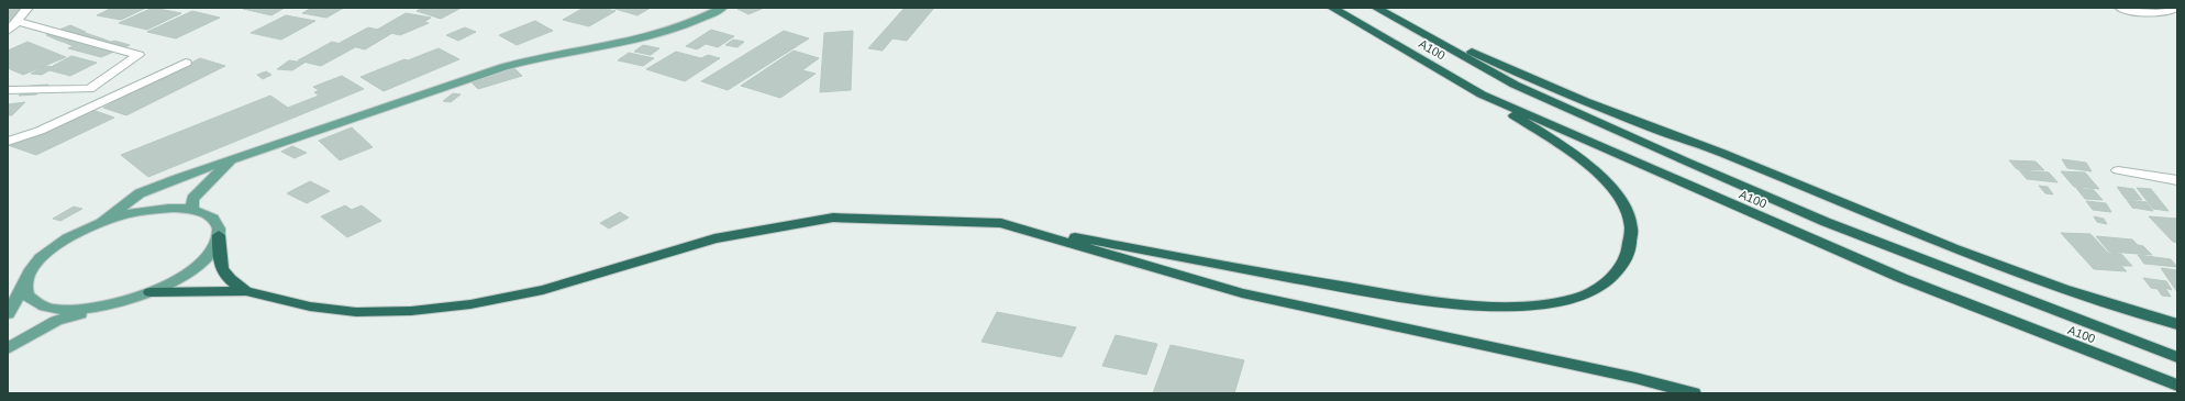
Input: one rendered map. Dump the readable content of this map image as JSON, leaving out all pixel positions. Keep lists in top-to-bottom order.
{
  "streets": {
    "highway": ["A100"]
  }
}
